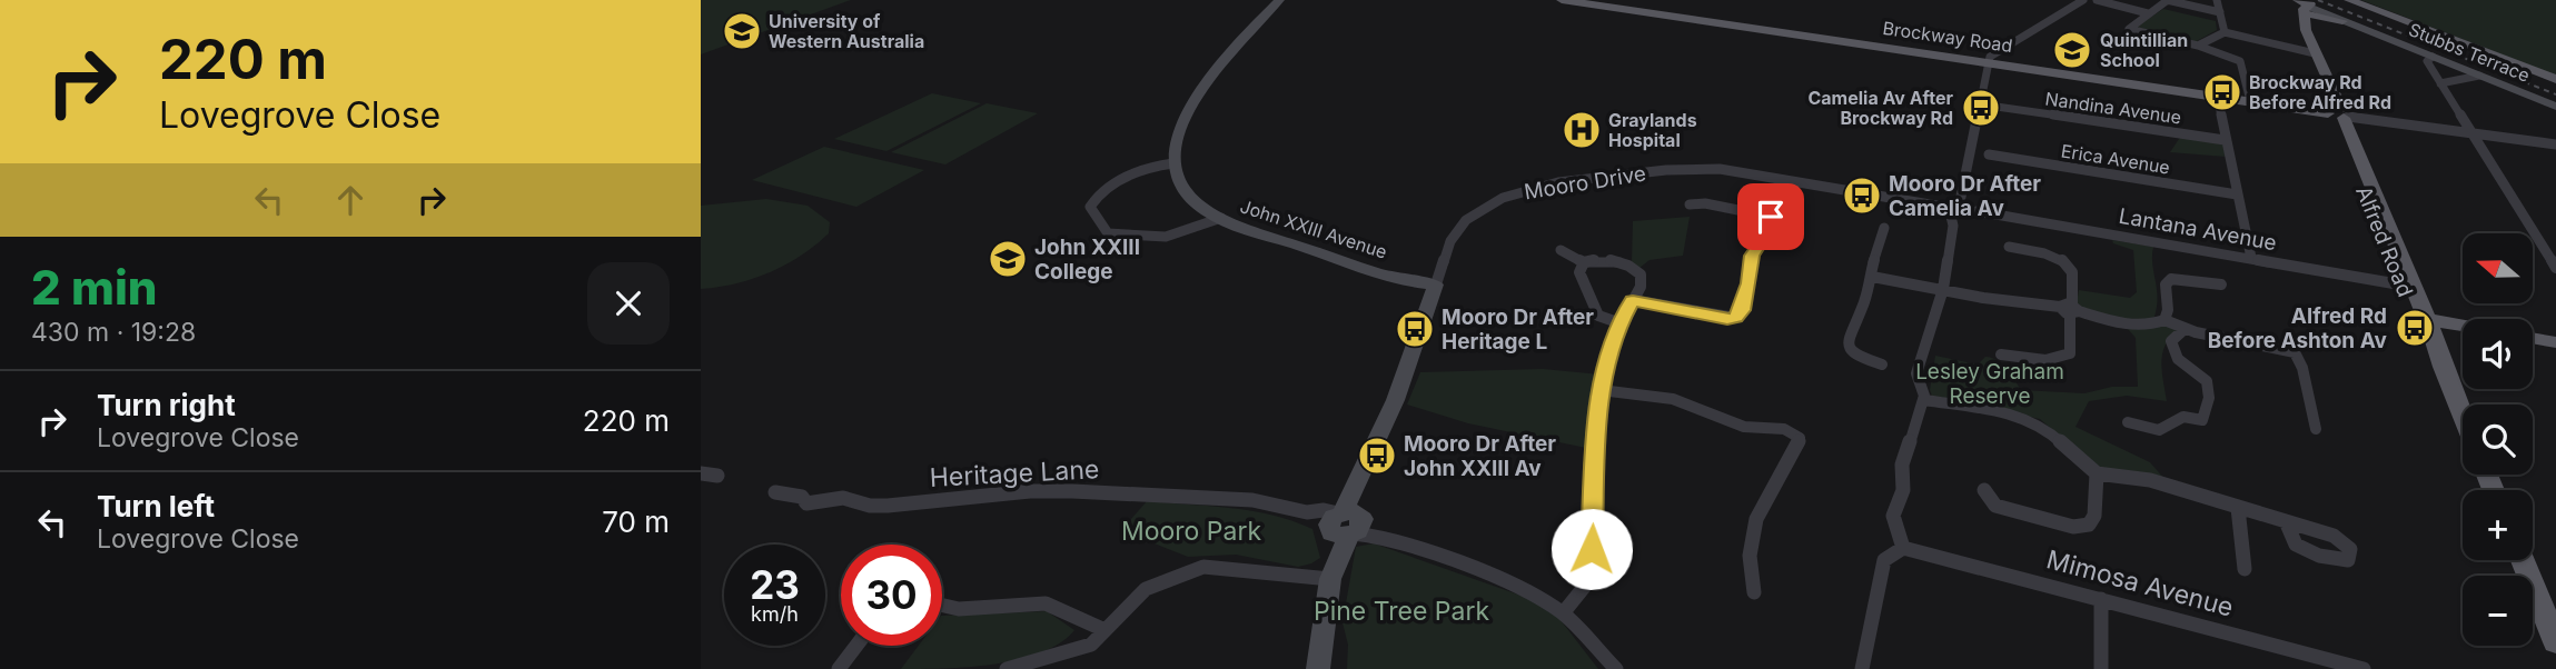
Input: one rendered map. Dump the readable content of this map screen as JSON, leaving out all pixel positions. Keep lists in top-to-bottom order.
{
  "streets": {
    "main road": ["Brockway Road", "Alfred Road"],
    "street": [
      "Stubbs Terrace",
      "Nandina Avenue",
      "Erica Avenue",
      "Mooro Drive",
      "John XXIII Avenue",
      "Lantana Avenue",
      "Heritage Lane",
      "Mimosa Avenue"
    ]
  },
  "crossings": [
    ["Brockway Road", "Alfred Road"],
    ["Stubbs Terrace", "Alfred Road"],
    ["Mooro Drive", "John XXIII Avenue"],
    ["Mooro Drive", "Heritage Lane"],
    ["Lantana Avenue", "Alfred Road"]
  ],
  "parks": ["Lesley Graham Reserve", "Mooro Park", "Pine Tree Park"],
  "places": {
    "school or university": ["University of Western Australia", "Quintillian School", "John XXIII College"],
    "bus stop": [
      "Brockway Rd Before Alfred Rd",
      "Camelia Av After Brockway Rd",
      "Mooro Dr After Camelia Av",
      "Alfred Rd Before Ashton Av",
      "Mooro Dr After Heritage L",
      "Mooro Dr After John XXIII Av"
    ],
    "hospital": ["Graylands Hospital"]
  },
  "north": "left",
  "page": {
    "turn": ["220 m", "Lovegrove Close"],
    "map_buttons": ["+", "−"],
    "heading": ["2 min", "430 m · 19:28"],
    "list": [
      {
        "name": "Turn right",
        "note": "Lovegrove Close",
        "value": "220 m"
      },
      {
        "name": "Turn left",
        "note": "Lovegrove Close",
        "value": "70 m"
      }
    ],
    "speed": "23 km/h",
    "limit": "30"
  }
}
